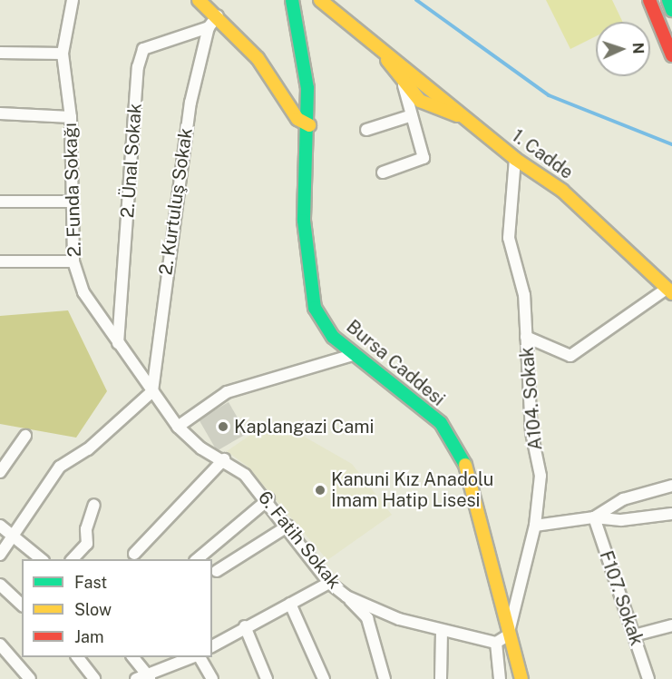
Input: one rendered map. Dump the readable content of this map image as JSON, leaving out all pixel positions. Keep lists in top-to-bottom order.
{
  "streets": {
    "main road": ["1. Cadde", "Bursa Caddesi"],
    "street": [
      "2. Ünal Sokak",
      "2. Funda Sokağı",
      "2. Kurtuluş Sokak",
      "A104. Sokak",
      "6. Fatih Sokak",
      "F107. Sokak"
    ]
  },
  "crossings": [
    ["1. Cadde", "A104. Sokak"],
    ["2. Ünal Sokak", "2. Funda Sokağı"],
    ["2. Ünal Sokak", "2. Kurtuluş Sokak"],
    ["2. Funda Sokağı", "2. Kurtuluş Sokak"],
    ["2. Funda Sokağı", "6. Fatih Sokak"],
    ["2. Kurtuluş Sokak", "6. Fatih Sokak"],
    ["Bursa Caddesi", "A104. Sokak"]
  ],
  "places": ["Kaplangazi Cami", "Kanuni Kız Anadolu İmam Hatip Lisesi"],
  "legend": ["Fast", "Slow", "Jam"],
  "north": "right"
}
